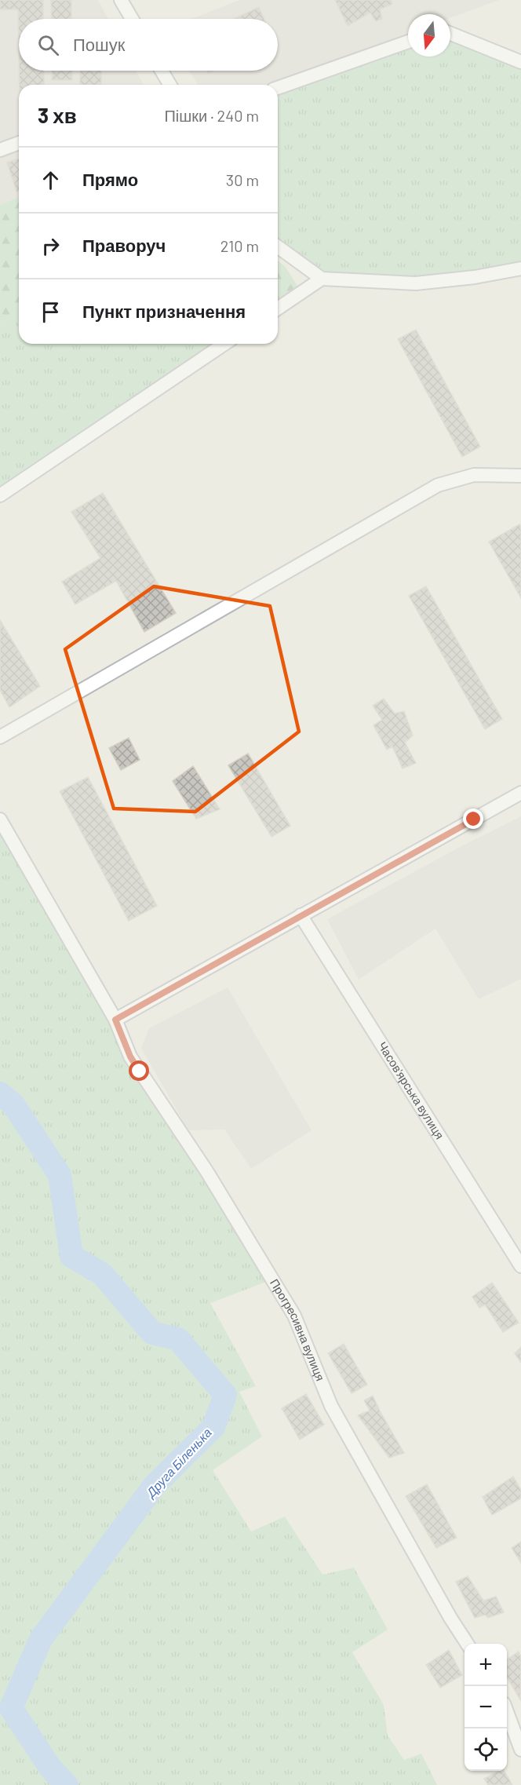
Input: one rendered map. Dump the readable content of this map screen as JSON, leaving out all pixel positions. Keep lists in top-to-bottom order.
{
  "streets": {
    "street": ["Часов'ярська вулиця", "Прогресивна вулиця"]
  },
  "water": ["Друга Біленька"],
  "north": "bottom",
  "page": {
    "search": "Пошук",
    "heading": ["3 хв", "Пішки · 240 m"],
    "list": [
      ["Прямо", "30 m"],
      ["Праворуч", "210 m"],
      "Пункт призначення"
    ],
    "map_buttons": ["+", "−"]
  }
}
